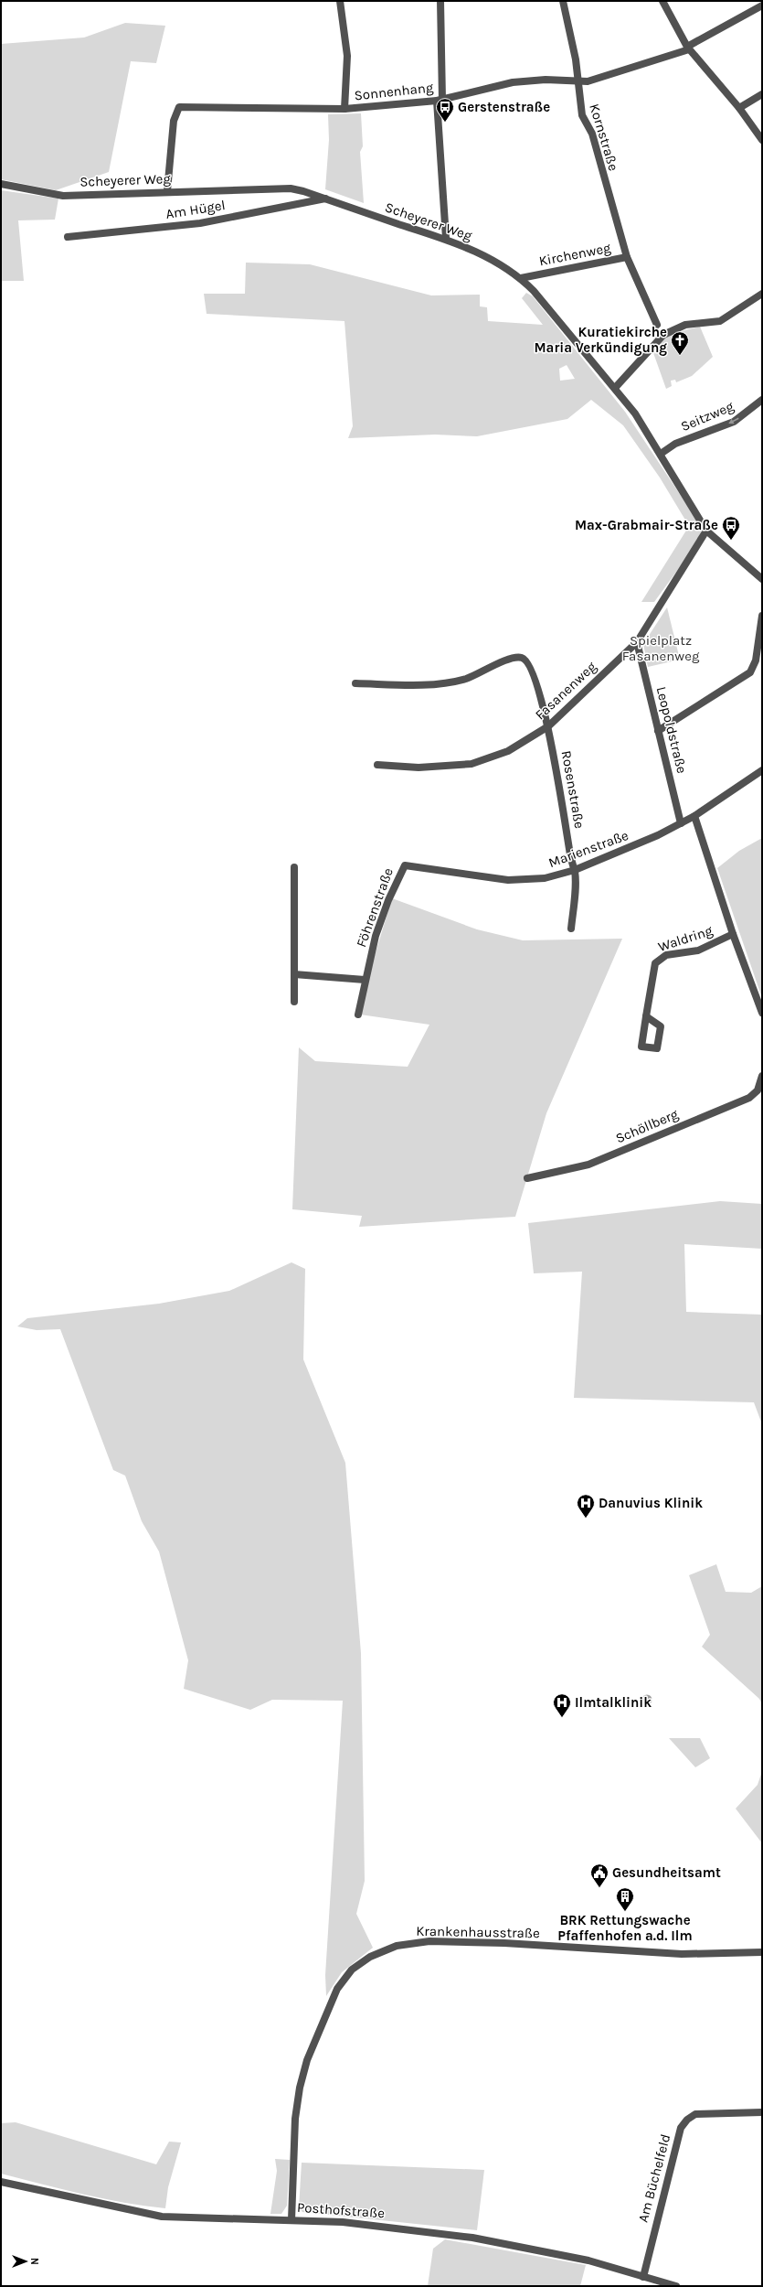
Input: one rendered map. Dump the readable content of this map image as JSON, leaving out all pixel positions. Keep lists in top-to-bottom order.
{
  "streets": {
    "street": [
      "Sonnenhang",
      "Kornstraße",
      "Scheyerer Weg",
      "Am Hügel",
      "Kirchenweg",
      "Seitzweg",
      "Fasanenweg",
      "Leopoldstraße",
      "Rosenstraße",
      "Marienstraße",
      "Föhrenstraße",
      "Waldring",
      "Schöllberg",
      "Krankenhausstraße",
      "Am Büchelfeld",
      "Posthofstraße"
    ]
  },
  "crossings": [
    ["Sonnenhang", "Kornstraße"],
    ["Sonnenhang", "Scheyerer Weg"],
    ["Kornstraße", "Kirchenweg"],
    ["Scheyerer Weg", "Am Hügel"],
    ["Scheyerer Weg", "Kirchenweg"],
    ["Fasanenweg", "Leopoldstraße"],
    ["Fasanenweg", "Rosenstraße"],
    ["Leopoldstraße", "Marienstraße"],
    ["Rosenstraße", "Marienstraße"],
    ["Marienstraße", "Föhrenstraße"],
    ["Krankenhausstraße", "Posthofstraße"],
    ["Am Büchelfeld", "Posthofstraße"]
  ],
  "one_way": ["Seitzweg"],
  "parks": ["Spielplatz Fasanenweg"],
  "places": {
    "bus stop": ["Gerstenstraße", "Max-Grabmair-Straße"],
    "church": ["Kuratiekirche Maria Verkündigung"],
    "hospital": ["Danuvius Klinik", "Ilmtalklinik"],
    "public building": ["Gesundheitsamt"],
    "building": ["BRK Rettungswache Pfaffenhofen a.d. Ilm"]
  },
  "north": "right"
}
